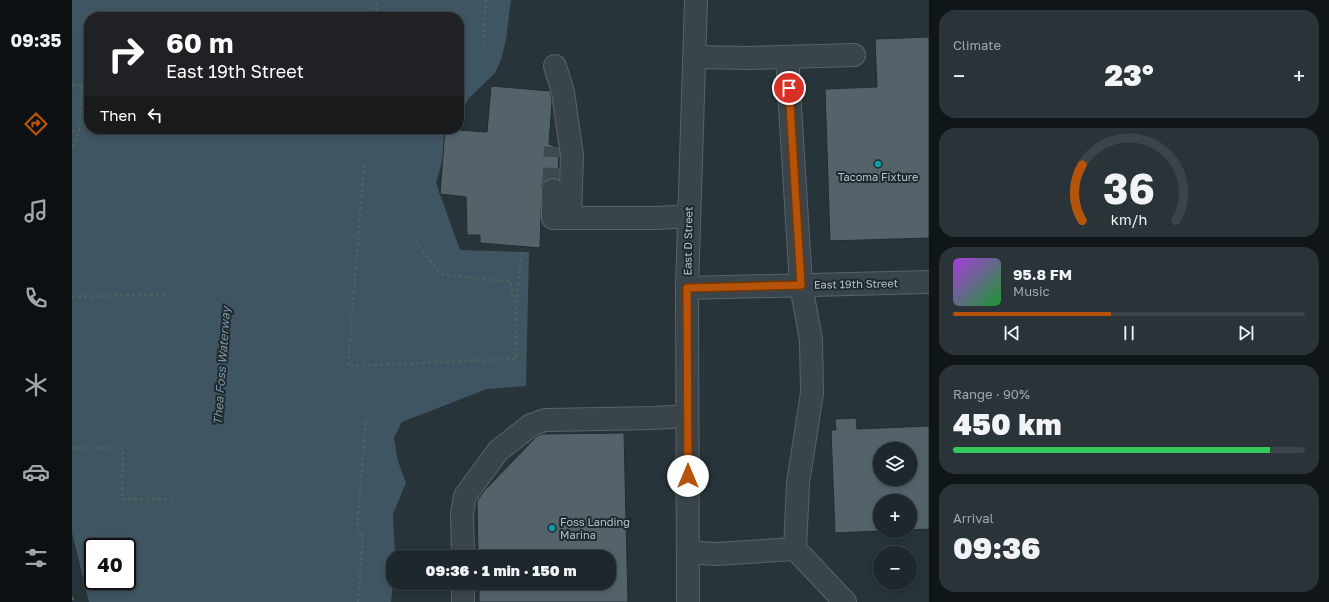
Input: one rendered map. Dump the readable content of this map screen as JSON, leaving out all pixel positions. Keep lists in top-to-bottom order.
{
  "streets": {
    "street": ["East D Street", "East 19th Street"]
  },
  "crossings": [
    ["East D Street", "East 19th Street"]
  ],
  "water": ["Thea Foss Waterway"],
  "places": ["Tacoma Fixture", "Foss Landing Marina"],
  "page": {
    "tabs": "09:35",
    "tile": [
      "Climate",
      ["Range · 90%", "450 km"],
      ["Arrival", "09:36"]
    ],
    "turn": ["60 m", "East 19th Street"],
    "heat": ["−", "23°", "+"],
    "then": "Then",
    "song": ["95.8 FM", "Music"],
    "map_buttons": ["+", "−"],
    "limit": "40",
    "trip": "09:36 · 1 min · 150 m",
    "gauge": ["36", "km/h"]
  }
}
